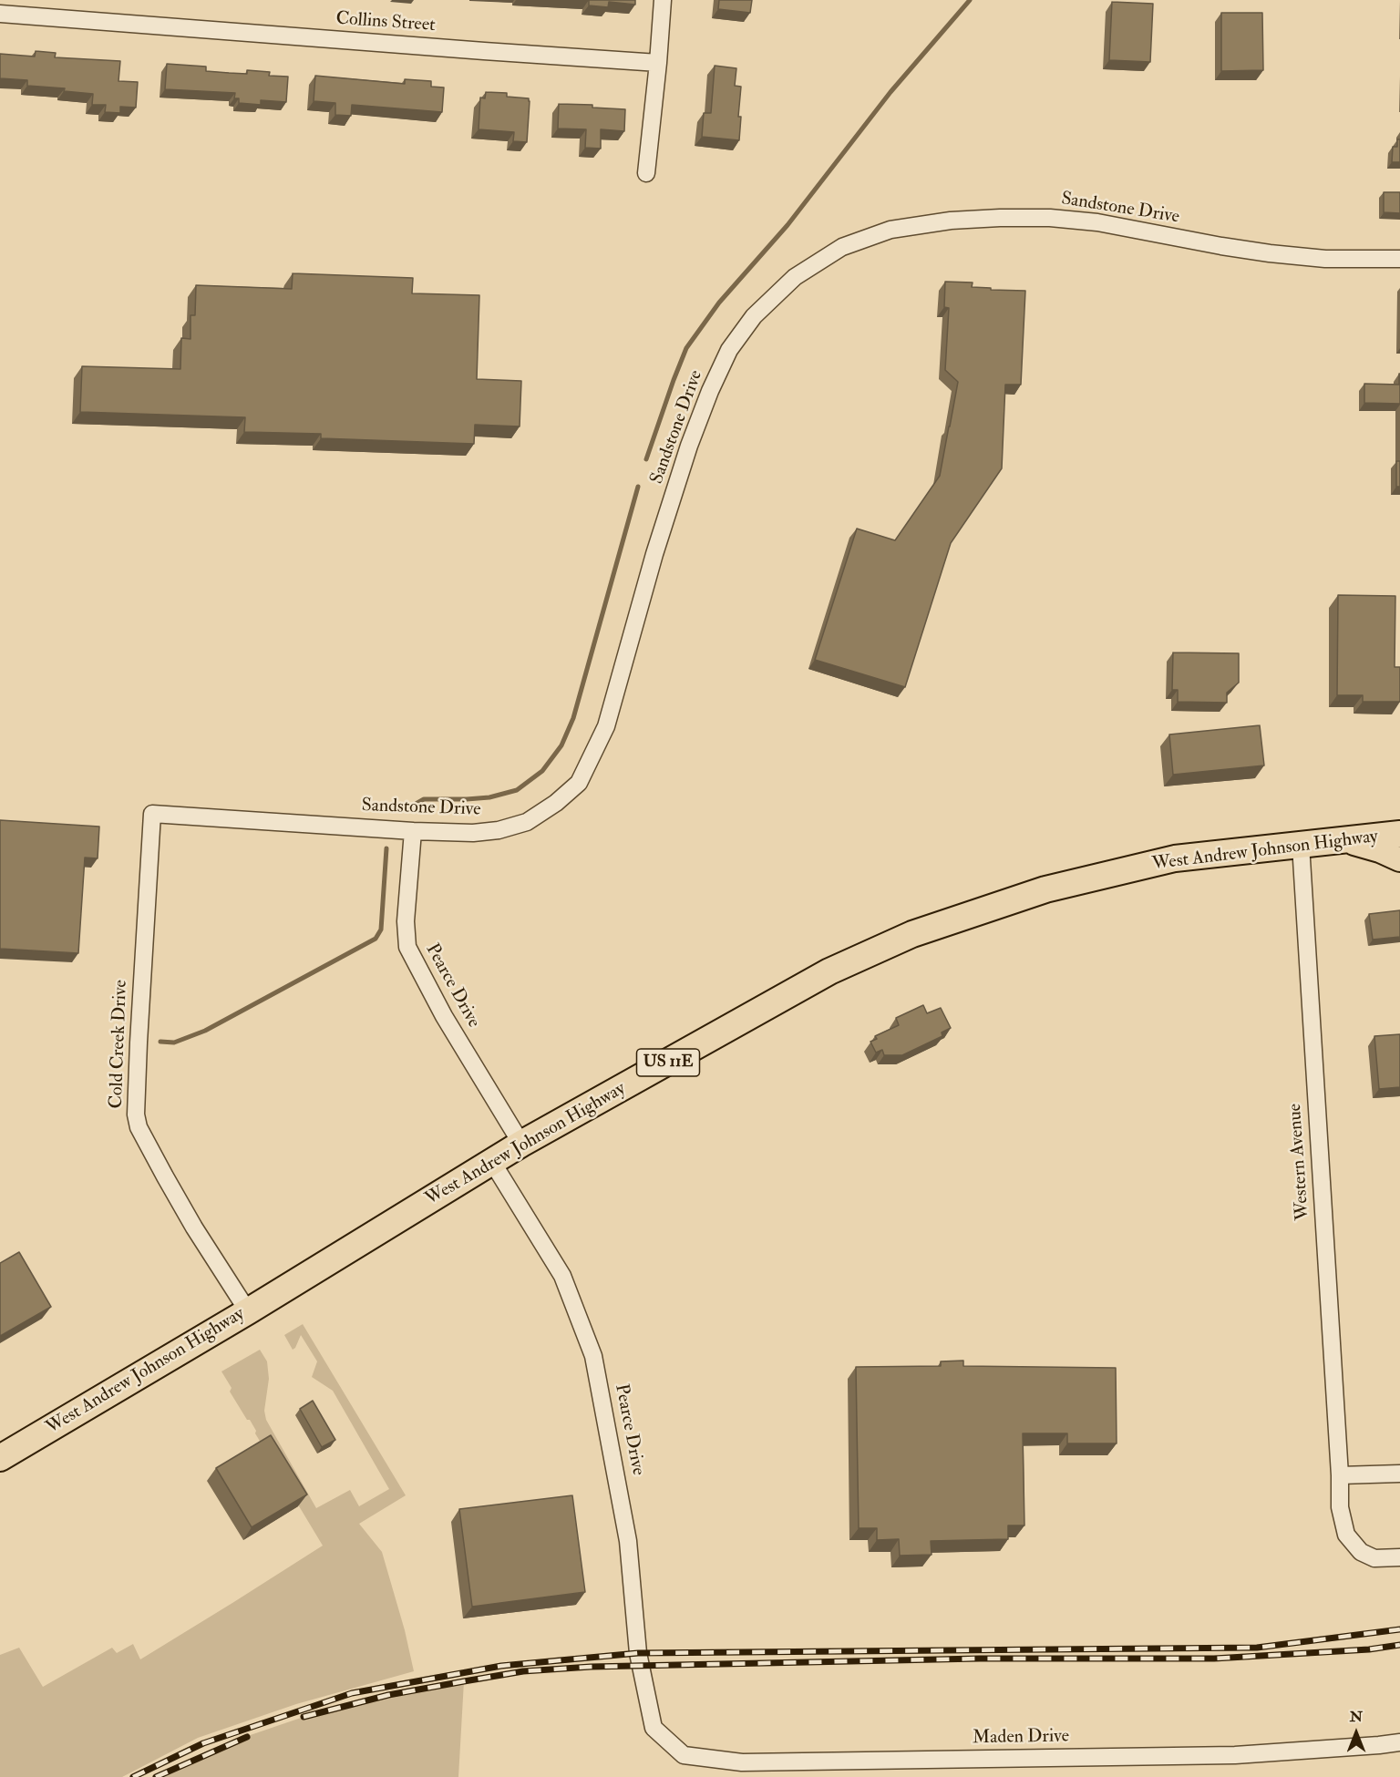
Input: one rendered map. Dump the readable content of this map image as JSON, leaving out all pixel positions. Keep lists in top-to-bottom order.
{
  "streets": {
    "main road": ["West Andrew Johnson Highway", "US 11E"],
    "street": [
      "Collins Street",
      "Sandstone Drive",
      "Pearce Drive",
      "Cold Creek Drive",
      "Western Avenue",
      "Maden Drive"
    ]
  },
  "crossings": [
    ["Sandstone Drive", "Pearce Drive"],
    ["Sandstone Drive", "Cold Creek Drive"],
    ["West Andrew Johnson Highway", "Pearce Drive"],
    ["West Andrew Johnson Highway", "Cold Creek Drive"],
    ["West Andrew Johnson Highway", "Western Avenue"],
    ["Pearce Drive", "Maden Drive"]
  ],
  "north": "top"
}
